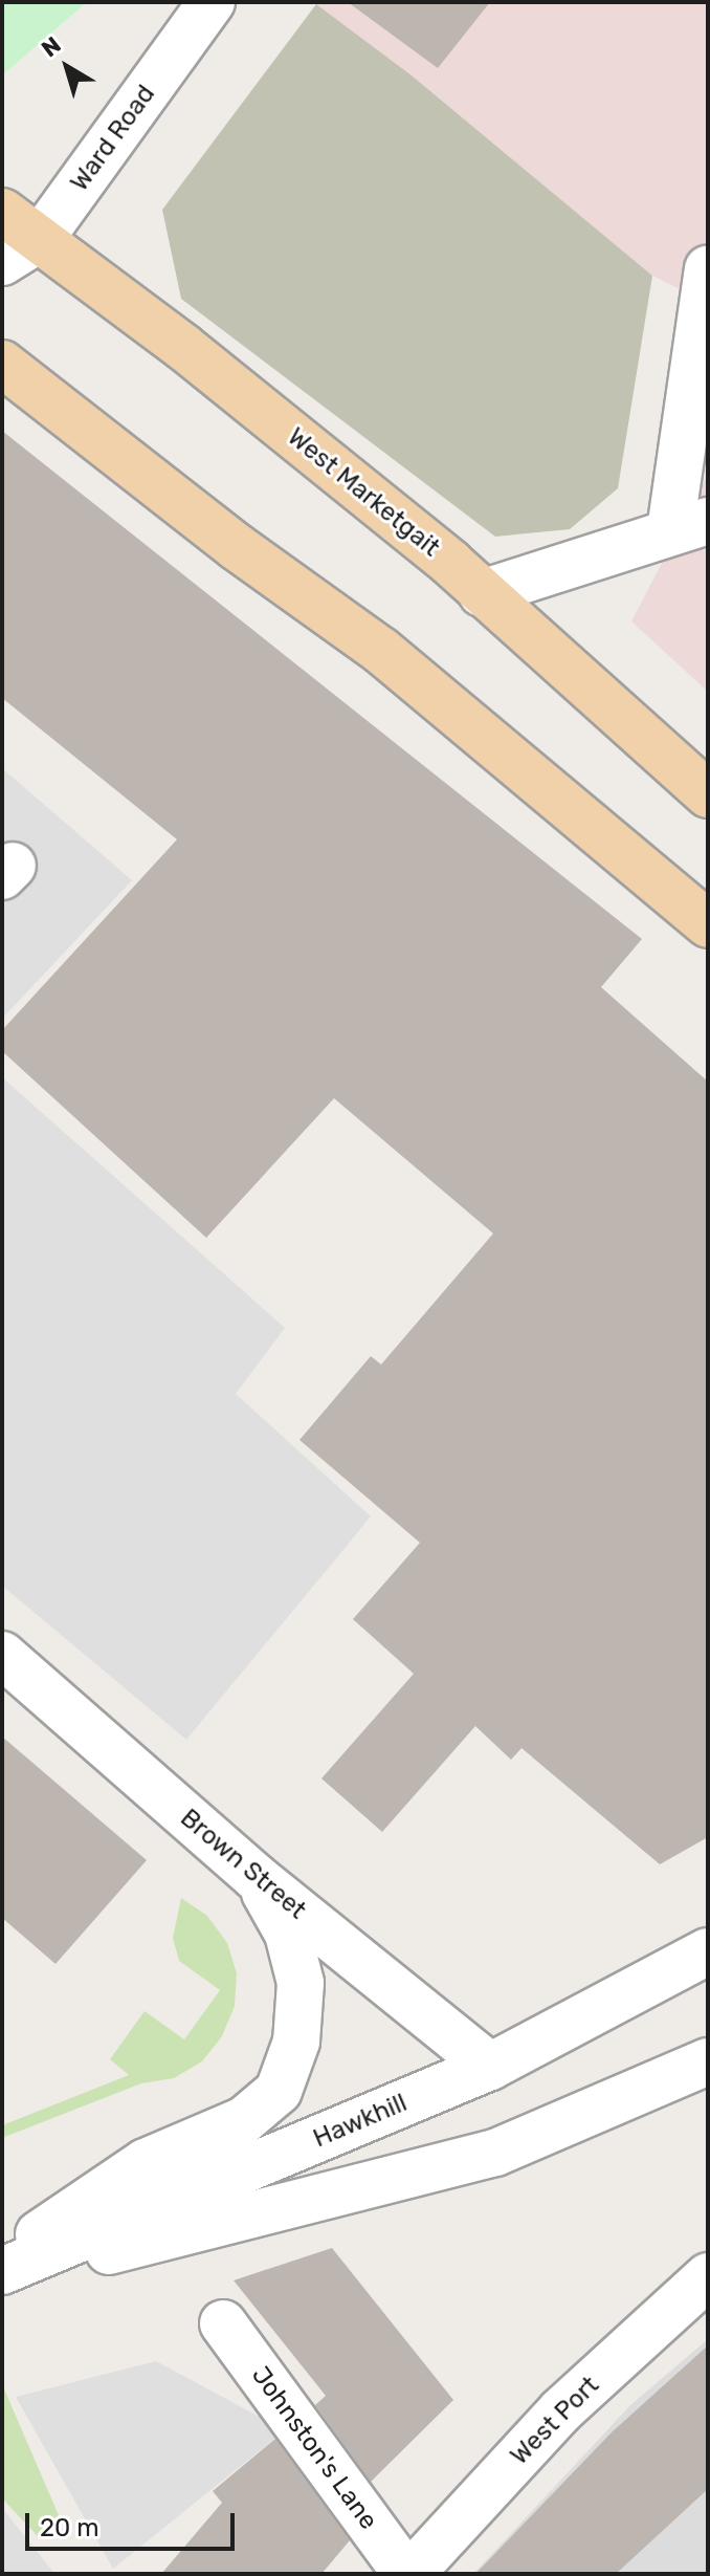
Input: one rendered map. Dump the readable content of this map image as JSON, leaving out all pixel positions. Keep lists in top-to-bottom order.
{
  "streets": {
    "main road": ["West Marketgait"],
    "street": [
      "Ward Road",
      "Brown Street",
      "Hawkhill",
      "West Port",
      "Johnston's Lane"
    ]
  },
  "crossings": [
    ["Ward Road", "West Marketgait"],
    ["Brown Street", "Hawkhill"],
    ["West Port", "Johnston's Lane"]
  ],
  "scale_bar": "20 m",
  "north": "top left"
}
